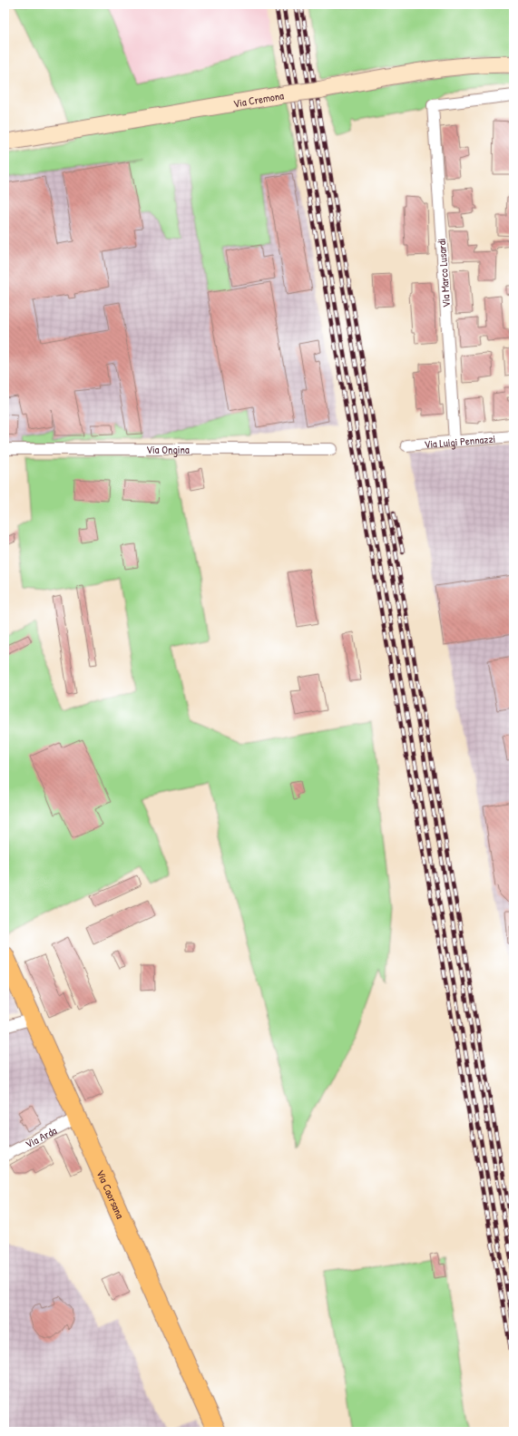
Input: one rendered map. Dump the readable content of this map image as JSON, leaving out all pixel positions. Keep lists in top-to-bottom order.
{
  "streets": {
    "main road": ["Via Cremona", "Via Caorsana"],
    "street": [
      "Via Marco Lusardi",
      "Via Luigi Pennazzi",
      "Via Ongina",
      "Via Arda"
    ]
  },
  "crossings": [
    ["Via Marco Lusardi", "Via Luigi Pennazzi"],
    ["Via Arda", "Via Caorsana"]
  ]
}
